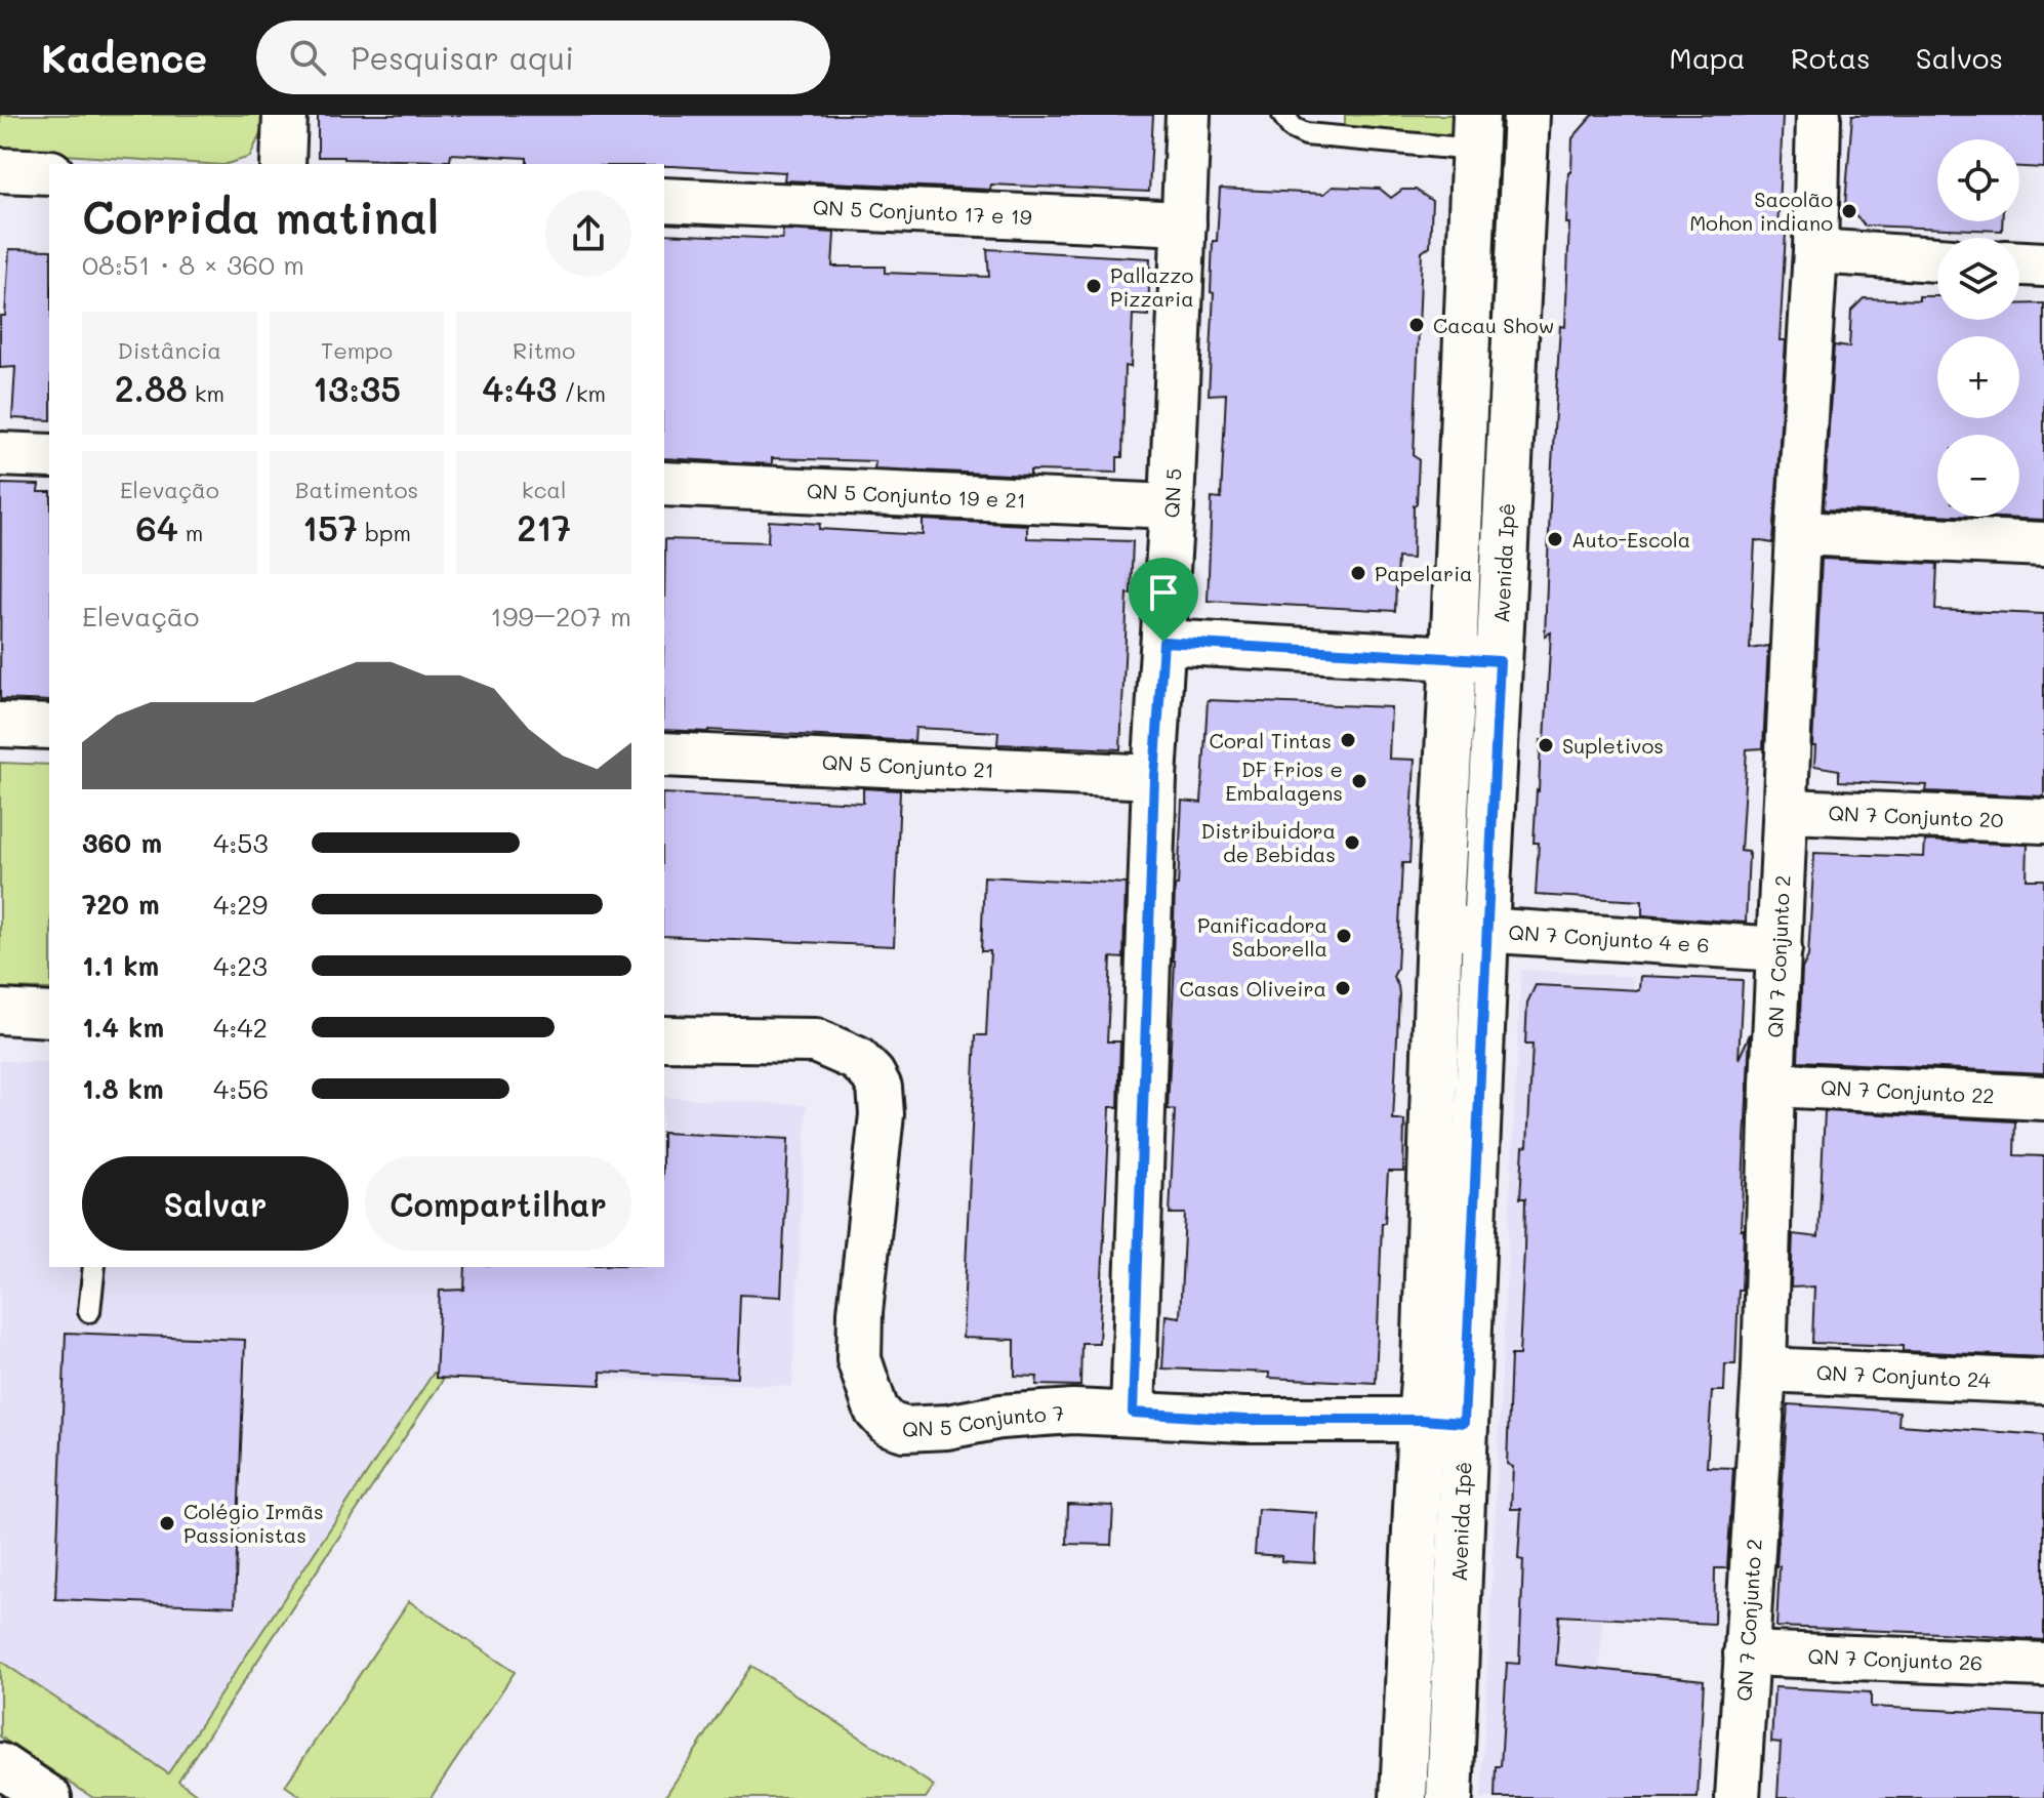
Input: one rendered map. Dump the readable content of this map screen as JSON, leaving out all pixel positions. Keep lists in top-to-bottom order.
{
  "streets": {
    "street": [
      "QN 5 Conjunto 17 e 19",
      "QN 5",
      "QN 5 Conjunto 19 e 21",
      "Avenida Ipê",
      "QN 5 Conjunto 21",
      "QN 7 Conjunto 20",
      "QN 7 Conjunto 4 e 6",
      "QN 7 Conjunto 2",
      "QN 7 Conjunto 22",
      "QN 7 Conjunto 24",
      "QN 5 Conjunto 7",
      "QN 7 Conjunto 26"
    ]
  },
  "crossings": [
    ["QN 5 Conjunto 17 e 19", "QN 5"],
    ["QN 5", "QN 5 Conjunto 19 e 21"],
    ["QN 5", "QN 5 Conjunto 21"],
    ["QN 5", "QN 5 Conjunto 7"],
    ["Avenida Ipê", "QN 7 Conjunto 4 e 6"],
    ["Avenida Ipê", "QN 5 Conjunto 7"],
    ["QN 7 Conjunto 20", "QN 7 Conjunto 2"],
    ["QN 7 Conjunto 4 e 6", "QN 7 Conjunto 2"],
    ["QN 7 Conjunto 2", "QN 7 Conjunto 22"],
    ["QN 7 Conjunto 2", "QN 7 Conjunto 24"],
    ["QN 7 Conjunto 2", "QN 7 Conjunto 26"]
  ],
  "places": [
    "Sacolão Mohon indiano",
    "Pallazzo Pizzaria",
    "Cacau Show",
    "Auto-Escola",
    "Papelaria",
    "Coral Tintas",
    "Supletivos",
    "DF Frios e Embalagens",
    "Distribuidora de Bebidas",
    "Panificadora Saborella",
    "Casas Oliveira",
    "Colégio Irmãs Passionistas"
  ],
  "page": {
    "header": "Kadence",
    "search": "Pesquisar aqui",
    "nav": ["Mapa", "Rotas", "Salvos"],
    "map_buttons": ["+", "−"],
    "heading": ["Corrida matinal", "08:51 · 8 × 360 m"],
    "stats": [
      ["Distância", "2.88 km"],
      ["Tempo", "13:35"],
      ["Ritmo", "4:43 /km"],
      ["Elevação", "64 m"],
      ["Batimentos", "157 bpm"],
      ["kcal", "217"]
    ],
    "chart": ["Elevação", "199–207 m"],
    "list": [
      {
        "name": "360 m",
        "note": "4:53"
      },
      {
        "name": "720 m",
        "note": "4:29"
      },
      {
        "name": "1.1 km",
        "note": "4:23"
      },
      {
        "name": "1.4 km",
        "note": "4:42"
      },
      {
        "name": "1.8 km",
        "note": "4:56"
      }
    ],
    "buttons": ["Salvar", "Compartilhar"]
  }
}
